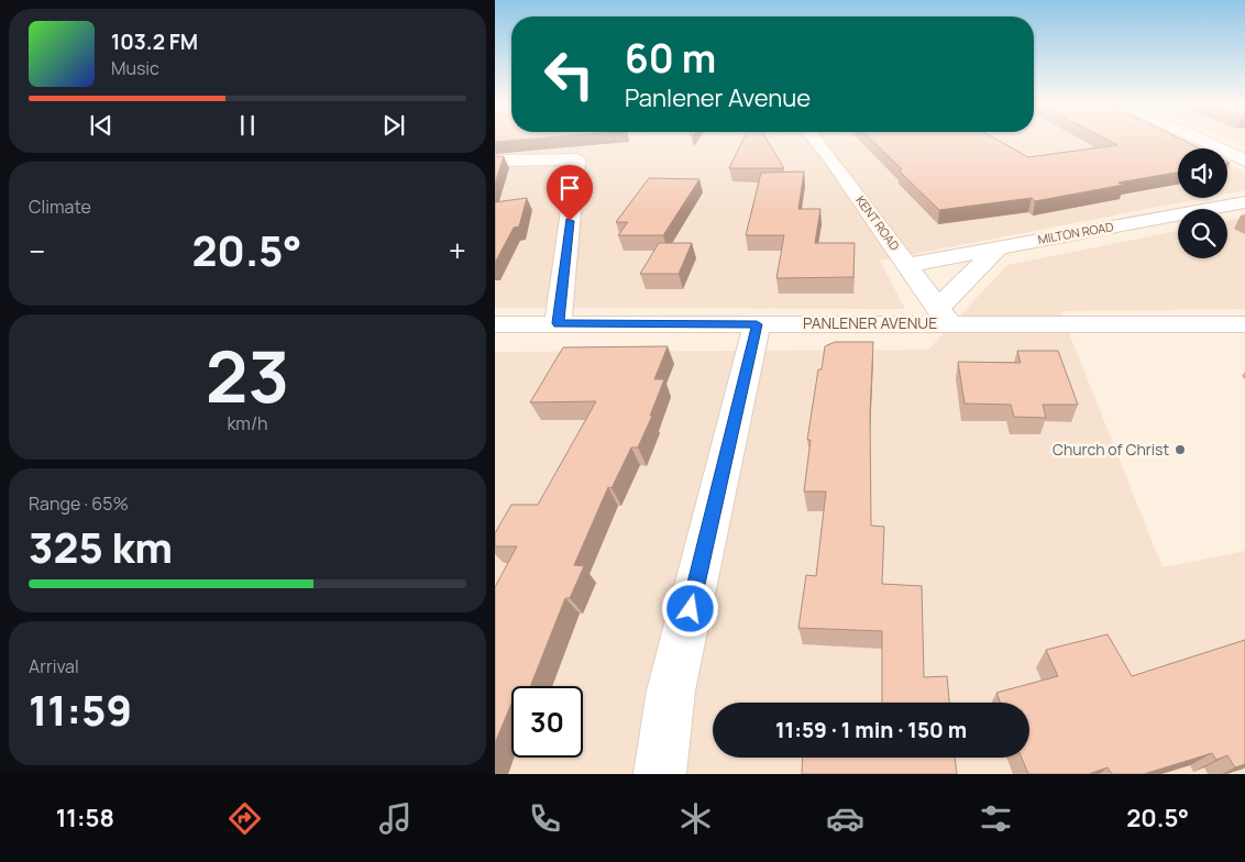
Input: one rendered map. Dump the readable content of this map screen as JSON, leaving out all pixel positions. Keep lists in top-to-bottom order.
{
  "streets": {
    "street": ["KENT ROAD", "MILTON ROAD", "PANLENER AVENUE"]
  },
  "crossings": [
    ["KENT ROAD", "MILTON ROAD"],
    ["KENT ROAD", "PANLENER AVENUE"]
  ],
  "places": ["Church of Christ"],
  "page": {
    "turn": ["60 m", "Panlener Avenue"],
    "song": ["103.2 FM", "Music"],
    "tile": [
      "Climate",
      ["23", "km/h"],
      ["Range · 65%", "325 km"],
      ["Arrival", "11:59"]
    ],
    "heat": ["−", "20.5°", "+"],
    "limit": "30",
    "trip": "11:59 · 1 min · 150 m",
    "tabs": ["11:58", "20.5°"]
  }
}
